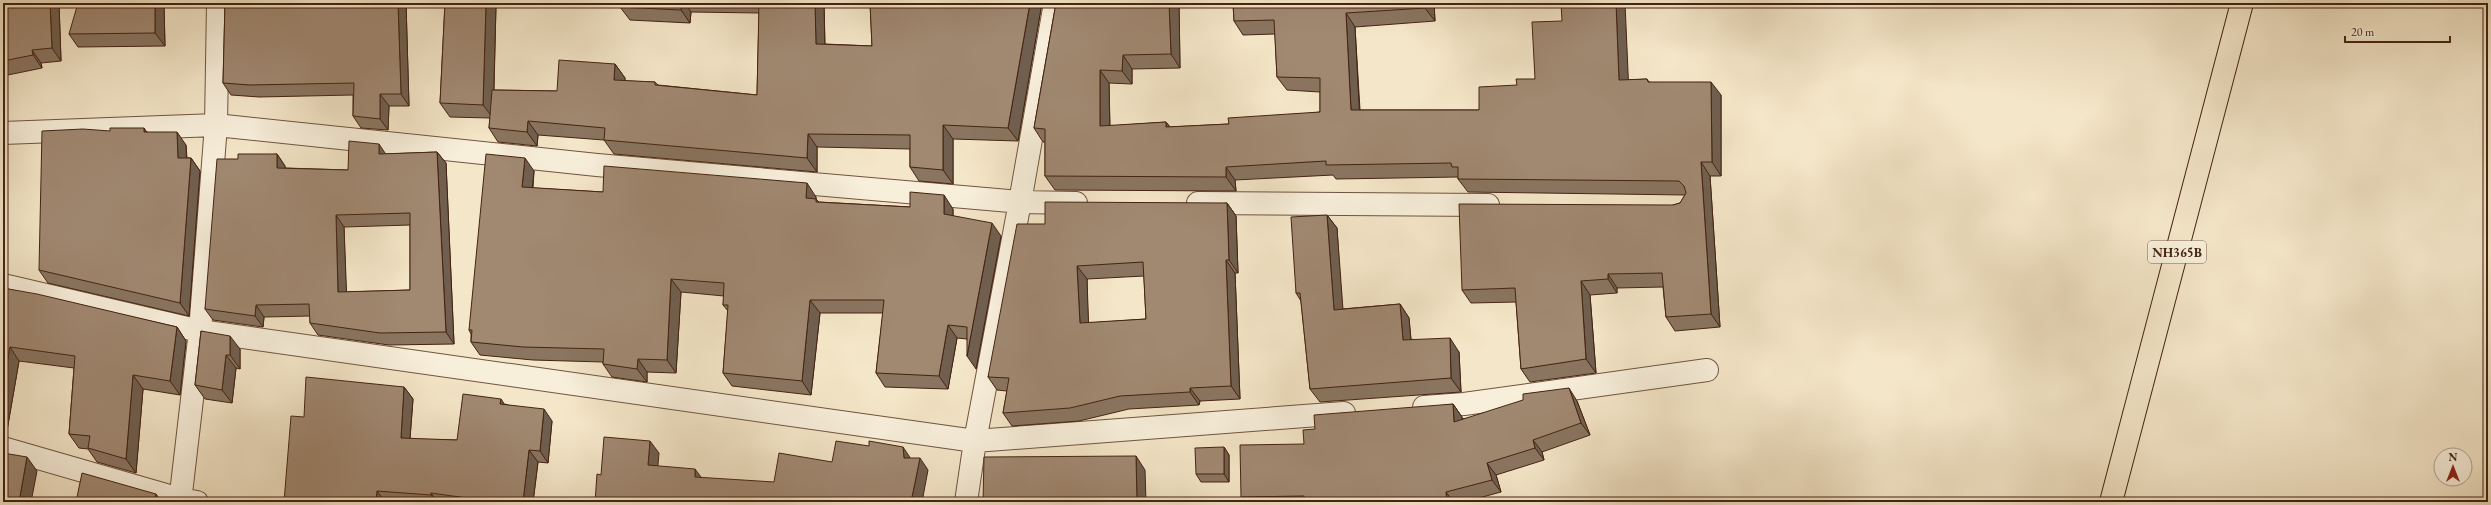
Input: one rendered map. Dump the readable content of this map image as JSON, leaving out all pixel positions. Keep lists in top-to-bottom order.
{
  "streets": {
    "highway": ["NH365B"]
  },
  "scale_bar": "20 m",
  "north": "top"
}
